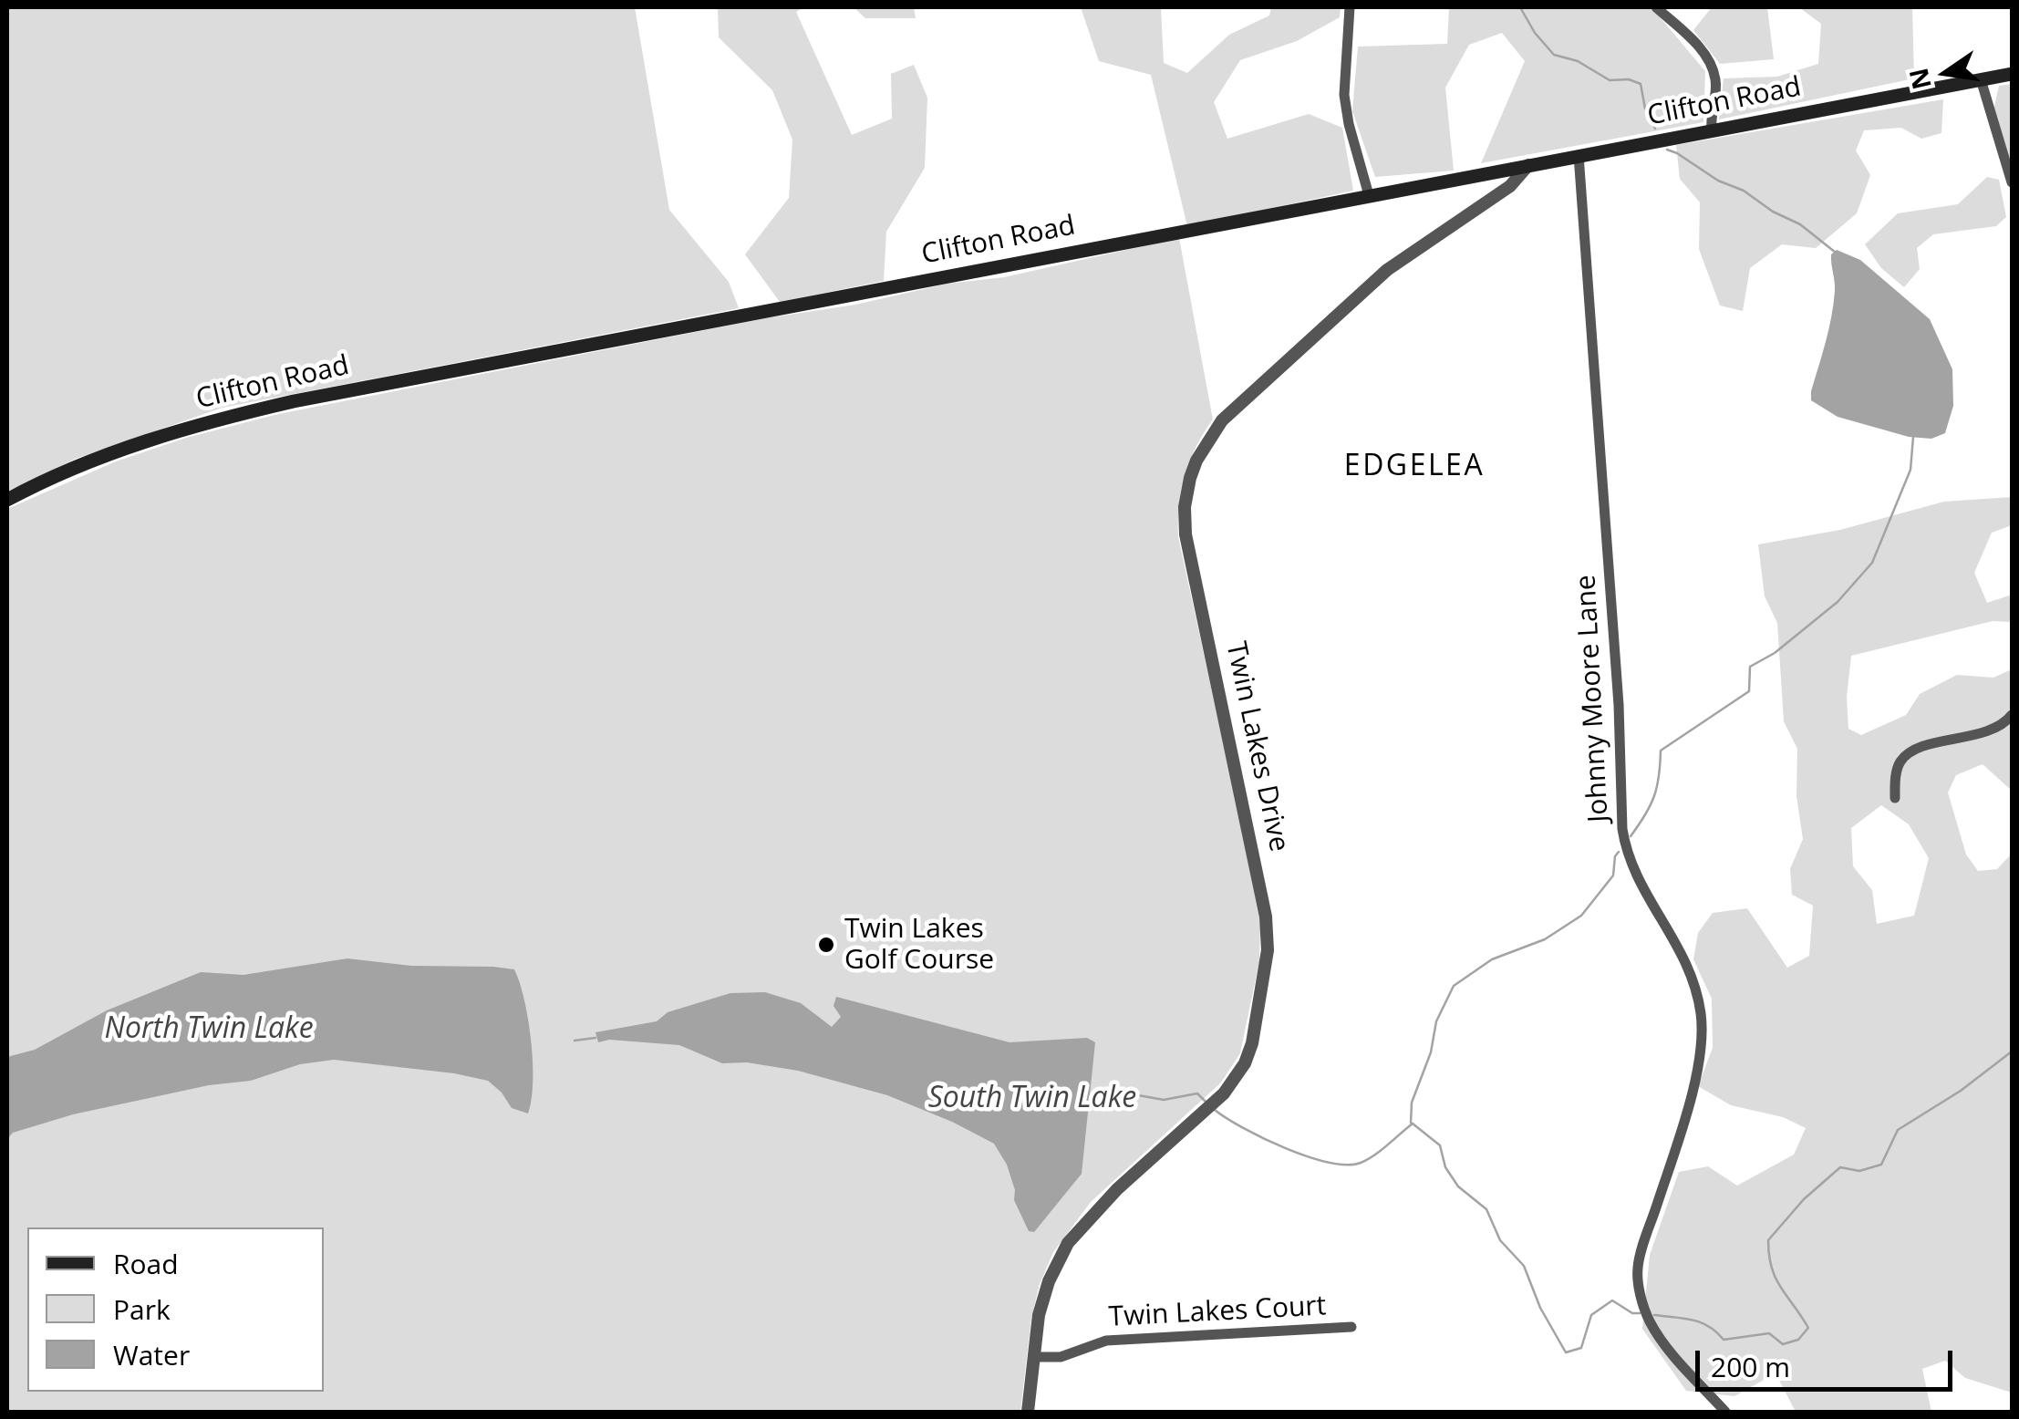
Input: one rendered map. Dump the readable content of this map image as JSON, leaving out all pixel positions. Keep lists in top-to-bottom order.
{
  "streets": {
    "main road": ["Clifton Road"],
    "street": ["Johnny Moore Lane", "Twin Lakes Drive", "Twin Lakes Court"]
  },
  "crossings": [
    ["Clifton Road", "Johnny Moore Lane"],
    ["Clifton Road", "Twin Lakes Drive"],
    ["Twin Lakes Drive", "Twin Lakes Court"]
  ],
  "districts": ["EDGELEA"],
  "water": ["North Twin Lake", "South Twin Lake"],
  "places": ["Twin Lakes Golf Course"],
  "legend": ["Road", "Park", "Water"],
  "scale_bar": "200 m",
  "north": "left"
}
